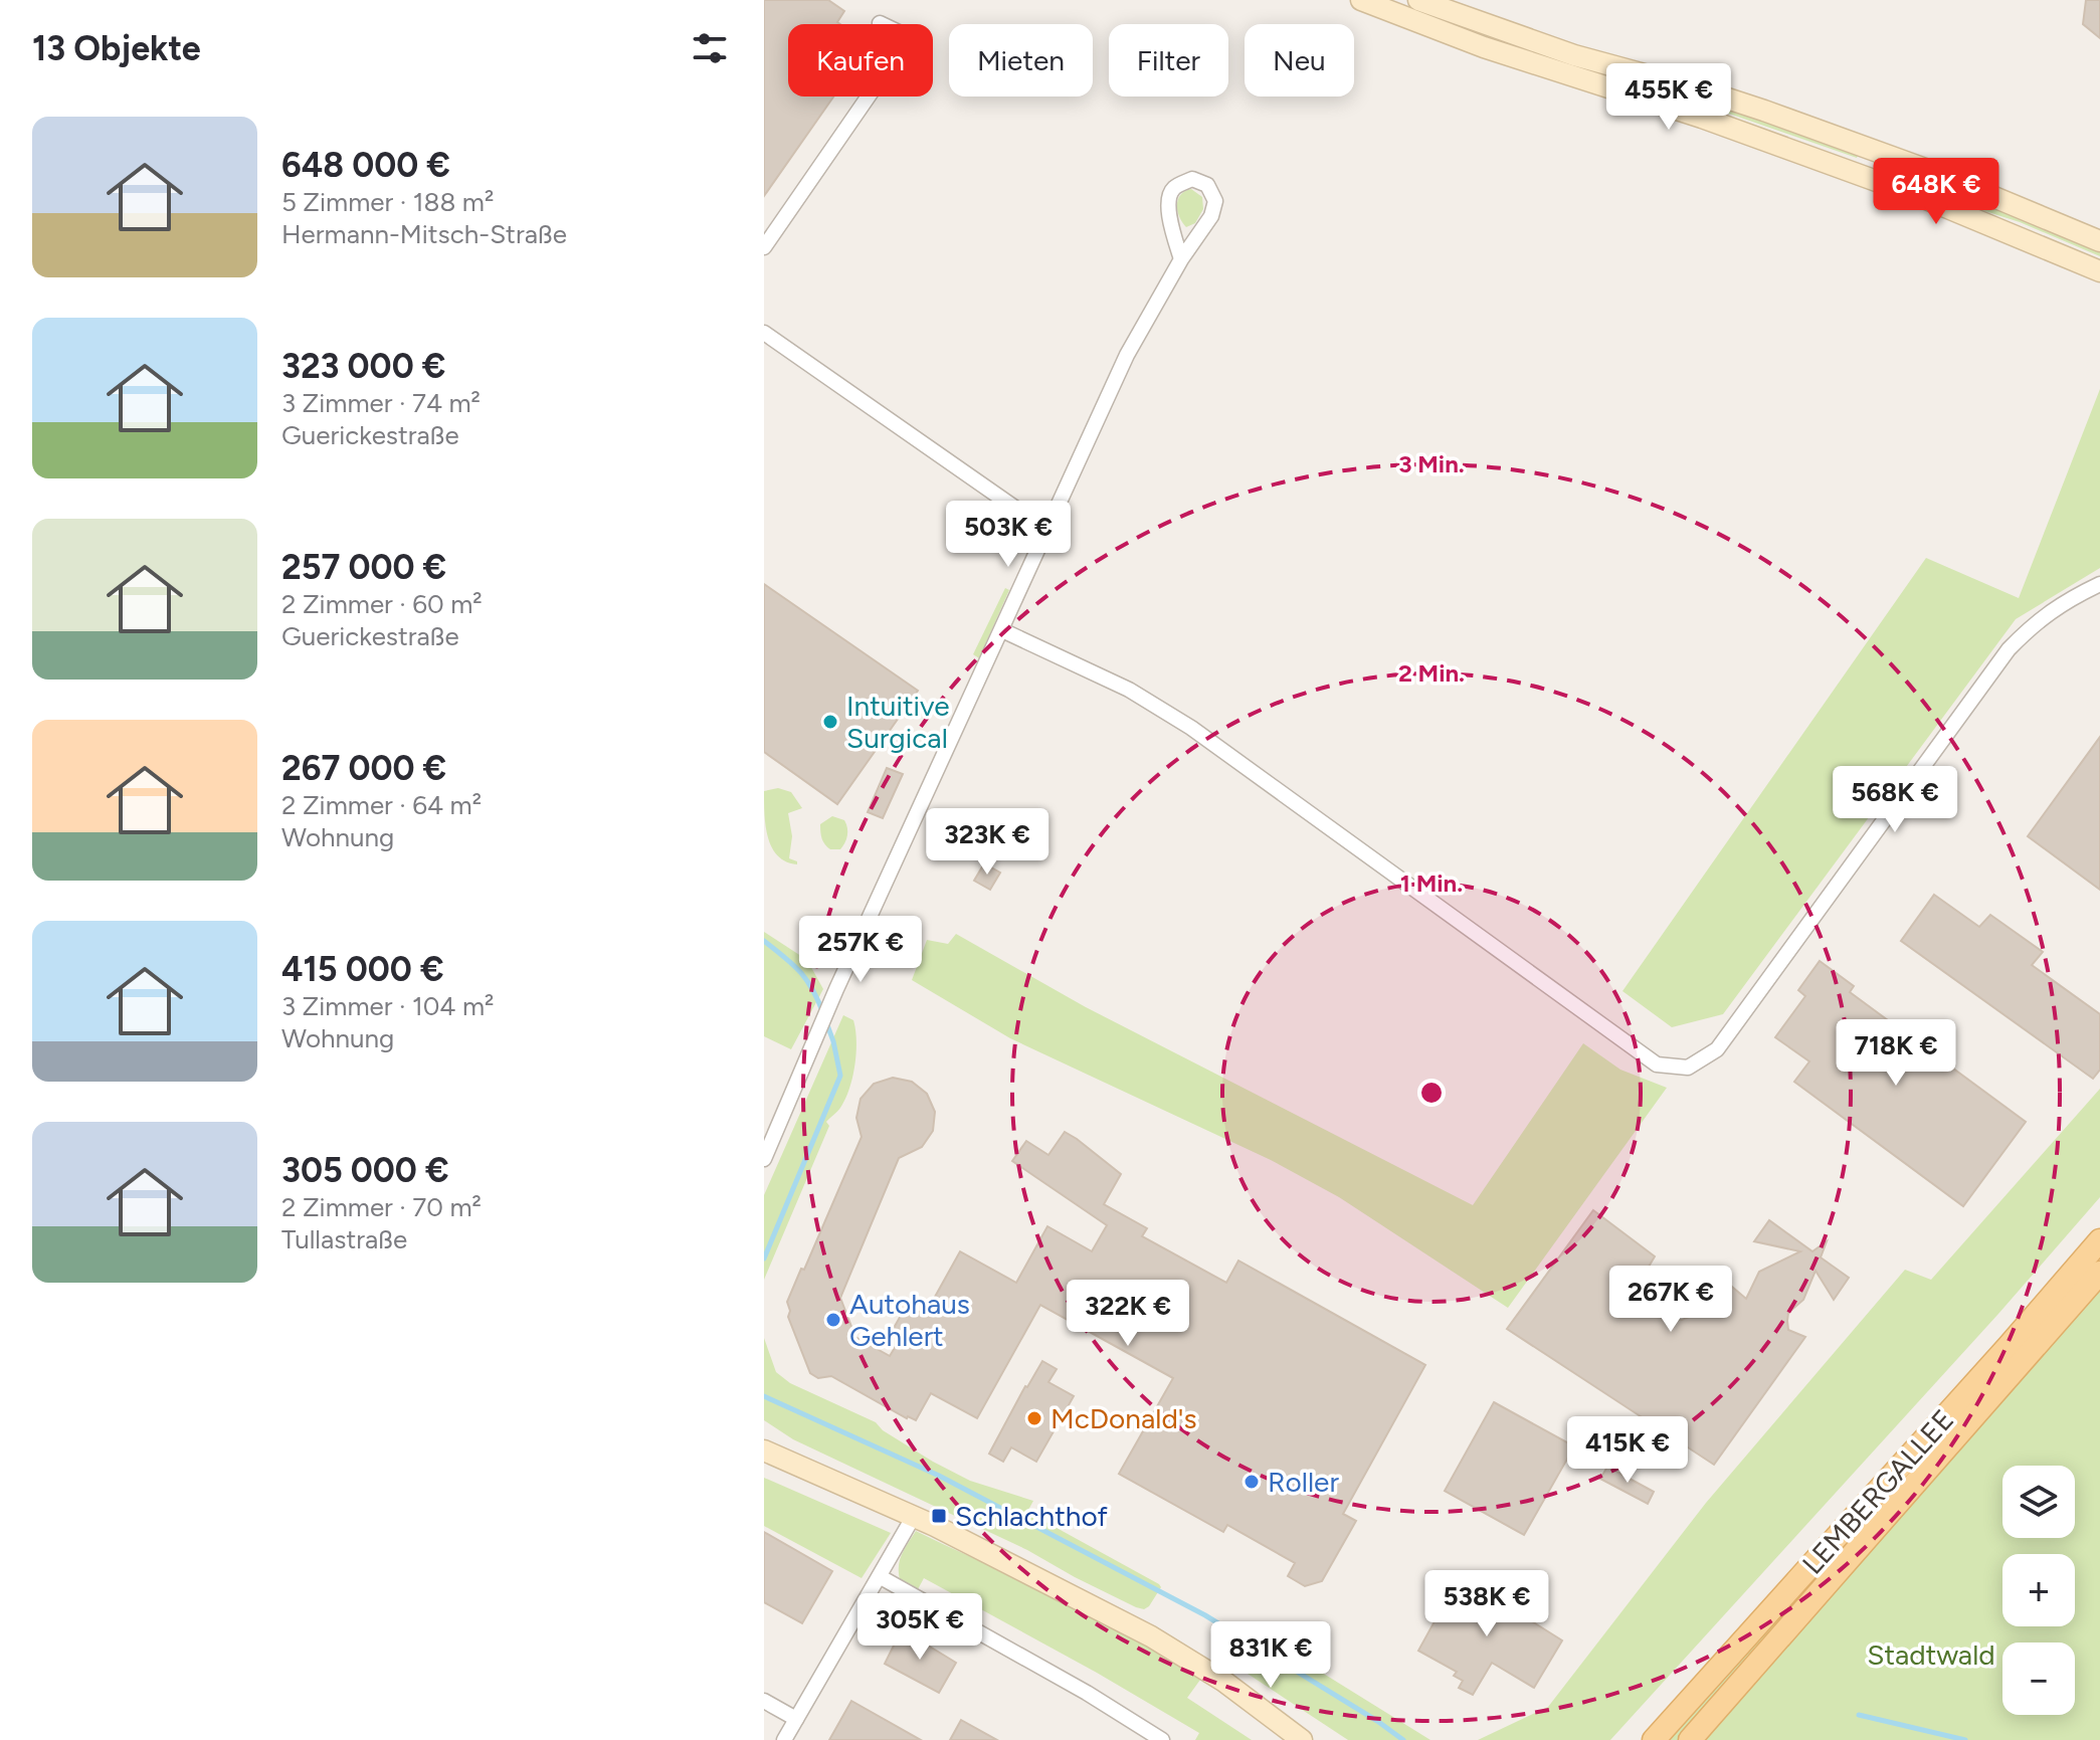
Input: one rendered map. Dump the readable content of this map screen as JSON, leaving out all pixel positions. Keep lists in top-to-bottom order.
{
  "streets": {
    "main road": ["LEMBERGALLEE"]
  },
  "parks": ["Stadtwald"],
  "places": {
    "other": [
      "Intuitive Surgical",
      "Autohaus Gehlert",
      "McDonald's",
      "Roller"
    ],
    "transit": ["Schlachthof"]
  },
  "page": {
    "heading": "13 Objekte",
    "chip": [
      "Kaufen",
      "Mieten",
      "Filter",
      "Neu"
    ],
    "price": [
      "455K €",
      "648K €",
      "503K €",
      "568K €",
      "323K €",
      "257K €",
      "718K €",
      "267K €",
      "322K €",
      "415K €",
      "538K €",
      "305K €",
      "831K €"
    ],
    "list": [
      {
        "name": "648 000 €",
        "note": "5 Zimmer · 188 m² · Hermann-Mitsch-Straße"
      },
      {
        "name": "323 000 €",
        "note": "3 Zimmer · 74 m² · Guerickestraße"
      },
      {
        "name": "257 000 €",
        "note": "2 Zimmer · 60 m² · Guerickestraße"
      },
      {
        "name": "267 000 €",
        "note": "2 Zimmer · 64 m² · Wohnung"
      },
      {
        "name": "415 000 €",
        "note": "3 Zimmer · 104 m² · Wohnung"
      },
      {
        "name": "305 000 €",
        "note": "2 Zimmer · 70 m² · Tullastraße"
      }
    ],
    "map_buttons": ["+", "−"]
  },
  "rings": ["3 Min.", "2 Min.", "1 Min."]
}
